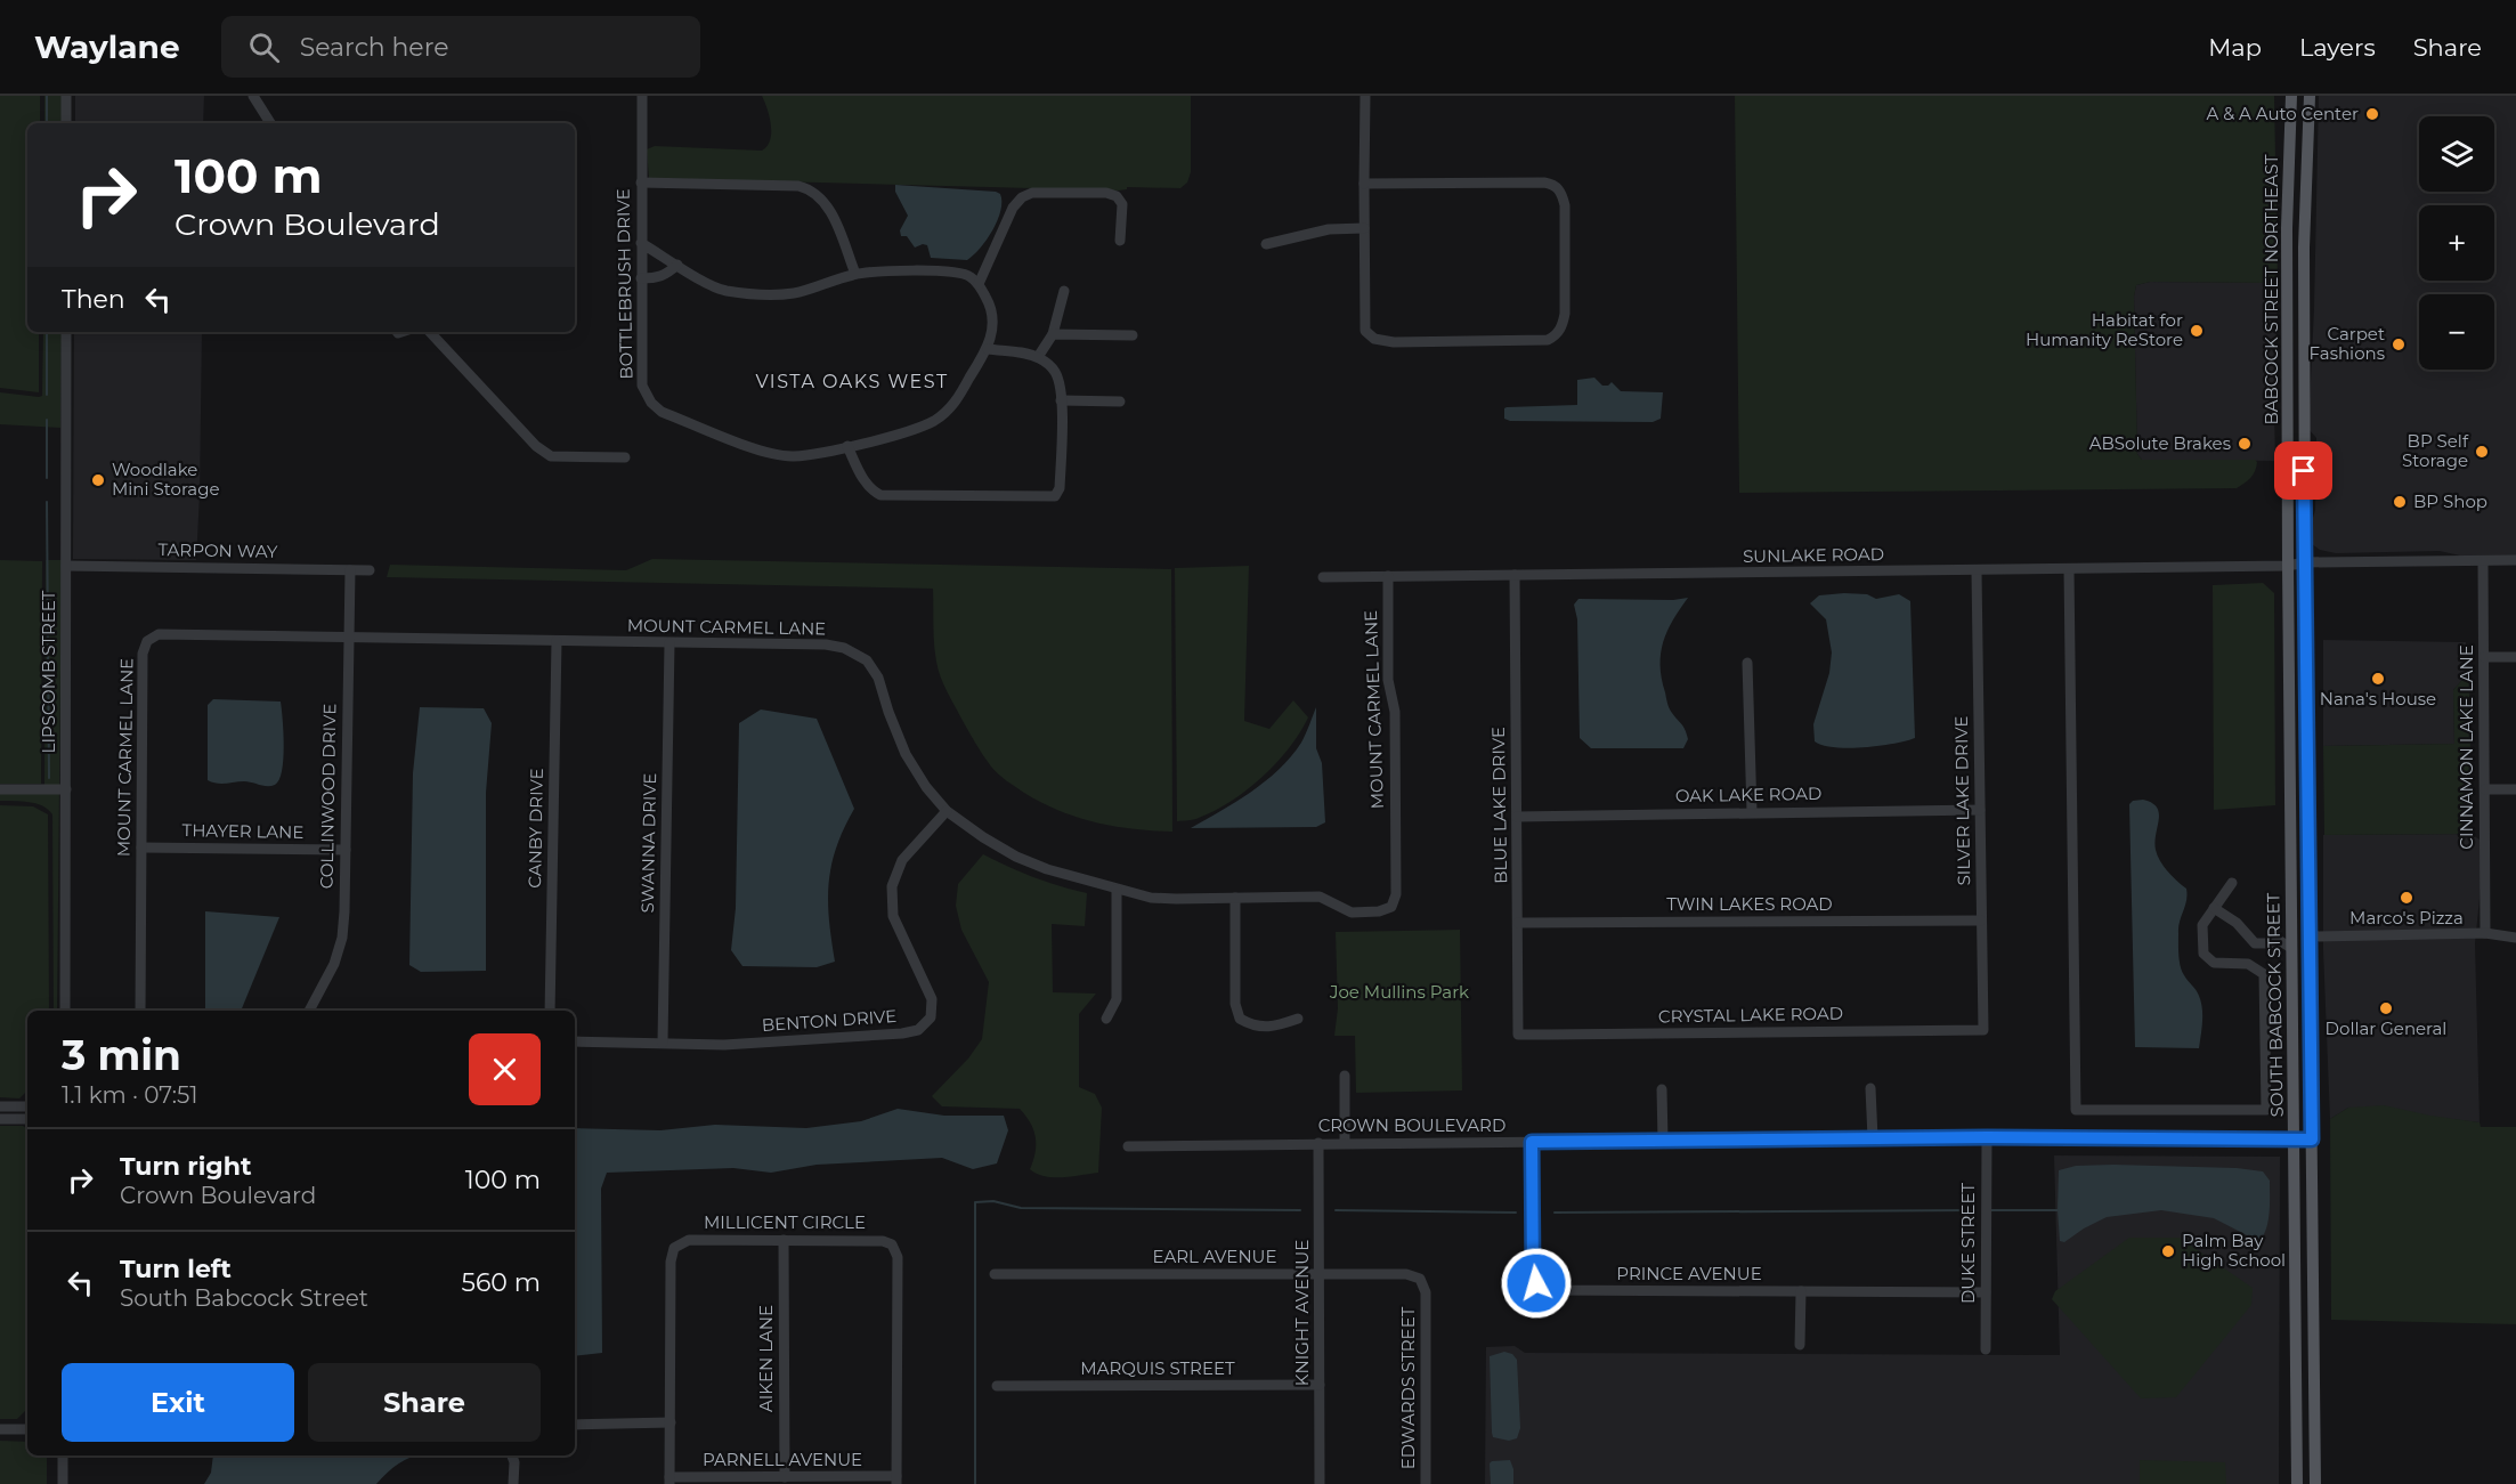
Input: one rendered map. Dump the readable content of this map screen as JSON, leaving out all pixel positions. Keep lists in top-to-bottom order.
{
  "streets": {
    "main road": ["BABCOCK STREET NORTHEAST", "SOUTH BABCOCK STREET"],
    "street": [
      "BOTTLEBRUSH DRIVE",
      "TARPON WAY",
      "SUNLAKE ROAD",
      "MOUNT CARMEL LANE",
      "LIPSCOMB STREET",
      "CINNAMON LAKE LANE",
      "OAK LAKE ROAD",
      "COLLINWOOD DRIVE",
      "SILVER LAKE DRIVE",
      "BLUE LAKE DRIVE",
      "CANBY DRIVE",
      "THAYER LANE",
      "SWANNA DRIVE",
      "TWIN LAKES ROAD",
      "CRYSTAL LAKE ROAD",
      "BENTON DRIVE",
      "CROWN BOULEVARD",
      "MILLICENT CIRCLE",
      "DUKE STREET",
      "EARL AVENUE",
      "PRINCE AVENUE",
      "KNIGHT AVENUE",
      "AIKEN LANE",
      "MARQUIS STREET",
      "EDWARDS STREET",
      "PARNELL AVENUE"
    ]
  },
  "crossings": [
    ["BABCOCK STREET NORTHEAST", "SUNLAKE ROAD"],
    ["BABCOCK STREET NORTHEAST", "SOUTH BABCOCK STREET"],
    ["TARPON WAY", "LIPSCOMB STREET"],
    ["TARPON WAY", "COLLINWOOD DRIVE"],
    ["SUNLAKE ROAD", "MOUNT CARMEL LANE"],
    ["SUNLAKE ROAD", "CINNAMON LAKE LANE"],
    ["SUNLAKE ROAD", "SILVER LAKE DRIVE"],
    ["SUNLAKE ROAD", "BLUE LAKE DRIVE"],
    ["SUNLAKE ROAD", "SOUTH BABCOCK STREET"],
    ["MOUNT CARMEL LANE", "COLLINWOOD DRIVE"],
    ["MOUNT CARMEL LANE", "CANBY DRIVE"],
    ["MOUNT CARMEL LANE", "THAYER LANE"],
    ["MOUNT CARMEL LANE", "SWANNA DRIVE"],
    ["MOUNT CARMEL LANE", "BENTON DRIVE"],
    ["OAK LAKE ROAD", "SILVER LAKE DRIVE"],
    ["OAK LAKE ROAD", "BLUE LAKE DRIVE"],
    ["COLLINWOOD DRIVE", "THAYER LANE"],
    ["SILVER LAKE DRIVE", "TWIN LAKES ROAD"],
    ["SILVER LAKE DRIVE", "CRYSTAL LAKE ROAD"],
    ["BLUE LAKE DRIVE", "TWIN LAKES ROAD"],
    ["BLUE LAKE DRIVE", "CRYSTAL LAKE ROAD"],
    ["SWANNA DRIVE", "BENTON DRIVE"],
    ["SOUTH BABCOCK STREET", "CROWN BOULEVARD"],
    ["CROWN BOULEVARD", "DUKE STREET"],
    ["CROWN BOULEVARD", "PRINCE AVENUE"],
    ["CROWN BOULEVARD", "KNIGHT AVENUE"],
    ["MILLICENT CIRCLE", "AIKEN LANE"],
    ["MILLICENT CIRCLE", "PARNELL AVENUE"],
    ["DUKE STREET", "PRINCE AVENUE"],
    ["EARL AVENUE", "KNIGHT AVENUE"],
    ["EARL AVENUE", "EDWARDS STREET"],
    ["KNIGHT AVENUE", "MARQUIS STREET"],
    ["AIKEN LANE", "PARNELL AVENUE"]
  ],
  "districts": ["VISTA OAKS WEST"],
  "parks": ["Joe Mullins Park"],
  "places": [
    "A & A Auto Center",
    "Habitat for Humanity ReStore",
    "Carpet Fashions",
    "ABSolute Brakes",
    "BP Self Storage",
    "Woodlake Mini Storage",
    "BP Shop",
    "Nana's House",
    "Marco's Pizza",
    "Dollar General",
    "Palm Bay High School"
  ],
  "page": {
    "header": "Waylane",
    "search": "Search here",
    "nav": ["Map", "Layers", "Share"],
    "map_buttons": ["+", "−"],
    "turn": ["100 m", "Crown Boulevard"],
    "then": "Then",
    "heading": ["3 min", "1.1 km · 07:51"],
    "list": [
      {
        "name": "Turn right",
        "note": "Crown Boulevard",
        "value": "100 m"
      },
      {
        "name": "Turn left",
        "note": "South Babcock Street",
        "value": "560 m"
      }
    ],
    "buttons": ["Exit", "Share"]
  }
}
